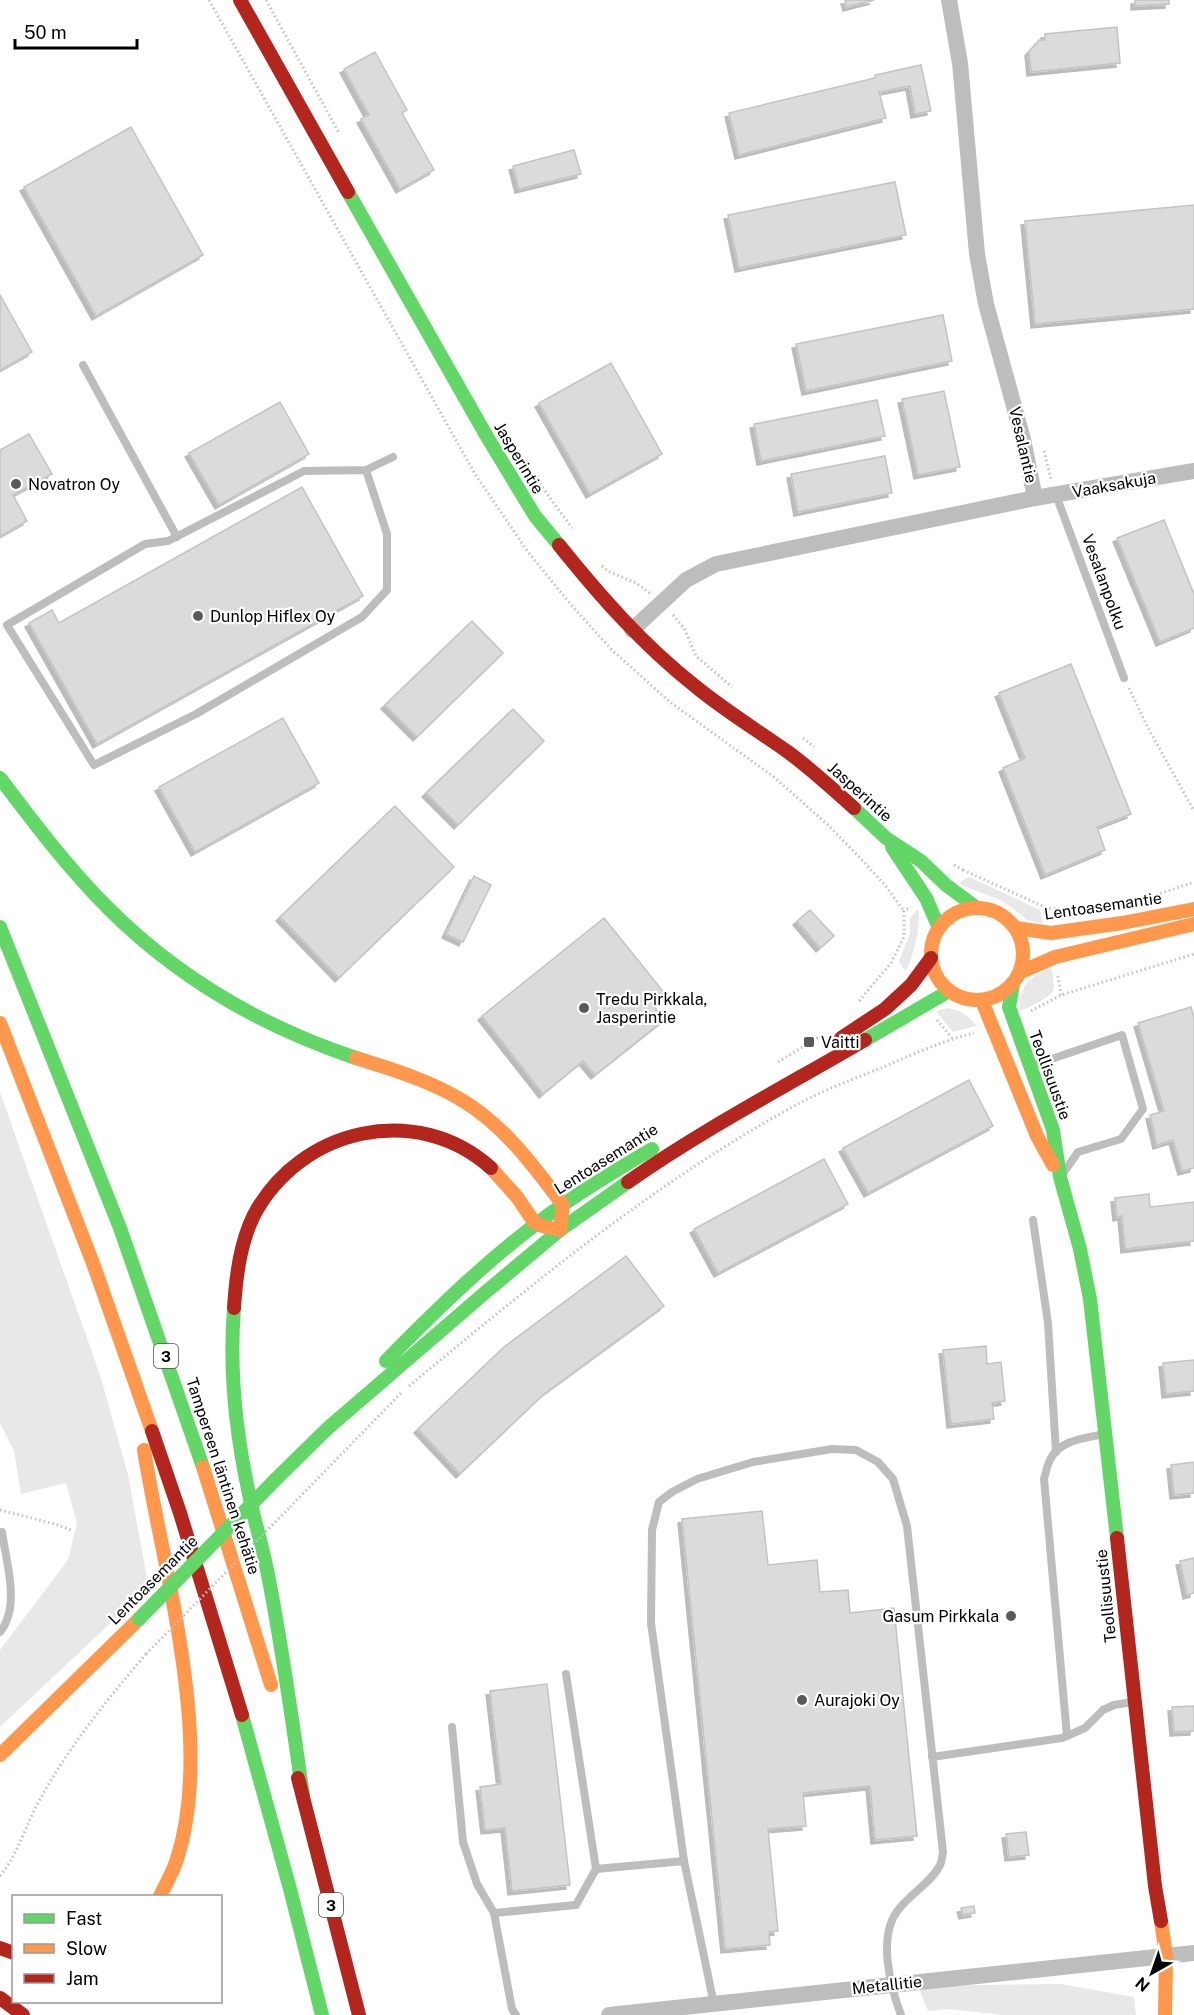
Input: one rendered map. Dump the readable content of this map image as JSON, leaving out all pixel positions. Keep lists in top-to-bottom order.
{
  "streets": {
    "main road": [
      "Jasperintie",
      "Lentoasemantie",
      "Teollisuustie",
      "3",
      "Tampereen läntinen kehätie"
    ],
    "street": ["Vesalantie", "Vaaksakuja", "Metallitie"],
    "lane": ["Vesalanpolku"]
  },
  "crossings": [
    ["Vesalantie", "Jasperintie"],
    ["Vesalantie", "Vaaksakuja"],
    ["Jasperintie", "Lentoasemantie"],
    ["Jasperintie", "Teollisuustie"],
    ["Vaaksakuja", "Vesalanpolku"],
    ["Lentoasemantie", "Teollisuustie"],
    ["Teollisuustie", "Metallitie"]
  ],
  "places": {
    "other": [
      "Novatron Oy",
      "Dunlop Hiflex Oy",
      "Tredu Pirkkala, Jasperintie",
      "Gasum Pirkkala",
      "Aurajoki Oy"
    ],
    "transit": ["Vaitti"]
  },
  "legend": ["Fast", "Slow", "Jam"],
  "scale_bar": "50 m",
  "north": "bottom left"
}
